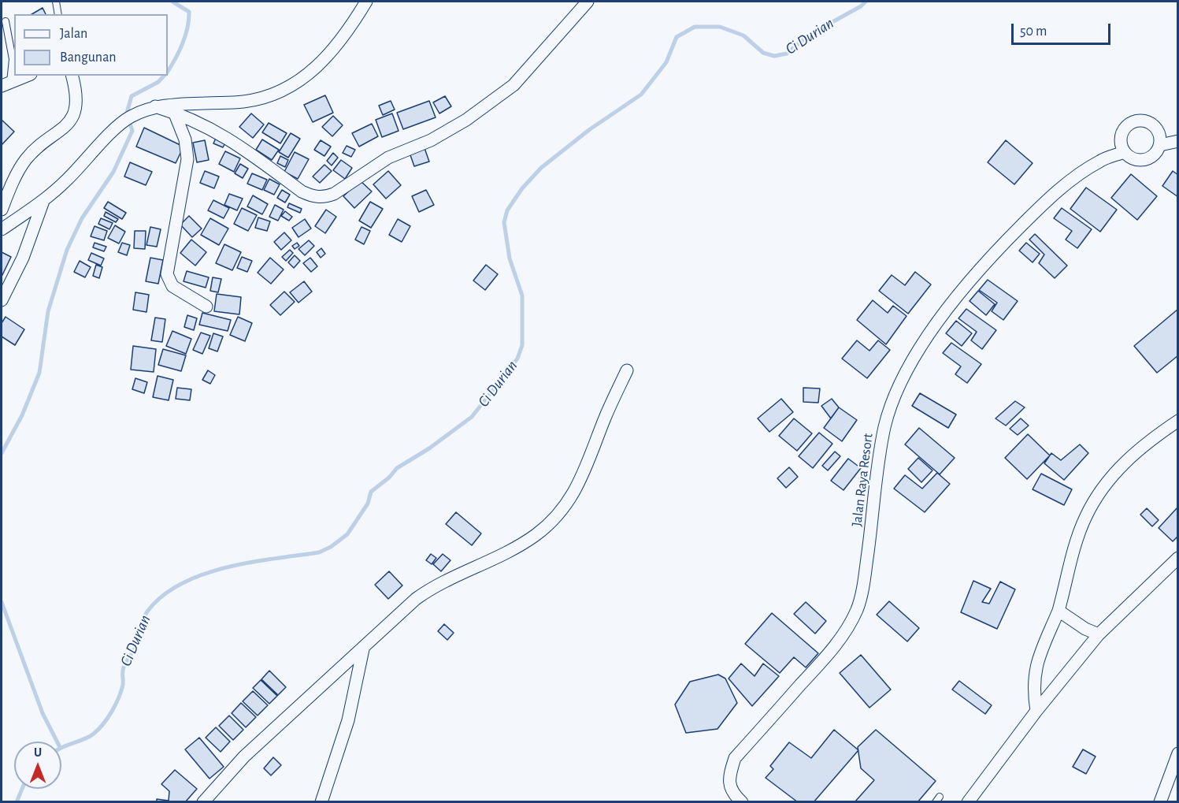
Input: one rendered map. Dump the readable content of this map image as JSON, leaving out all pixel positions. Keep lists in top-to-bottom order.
{
  "streets": {
    "street": ["Jalan Raya Resort"]
  },
  "water": ["Ci Durian"],
  "legend": ["Jalan", "Bangunan"],
  "scale_bar": "50 m",
  "north": "top"
}
